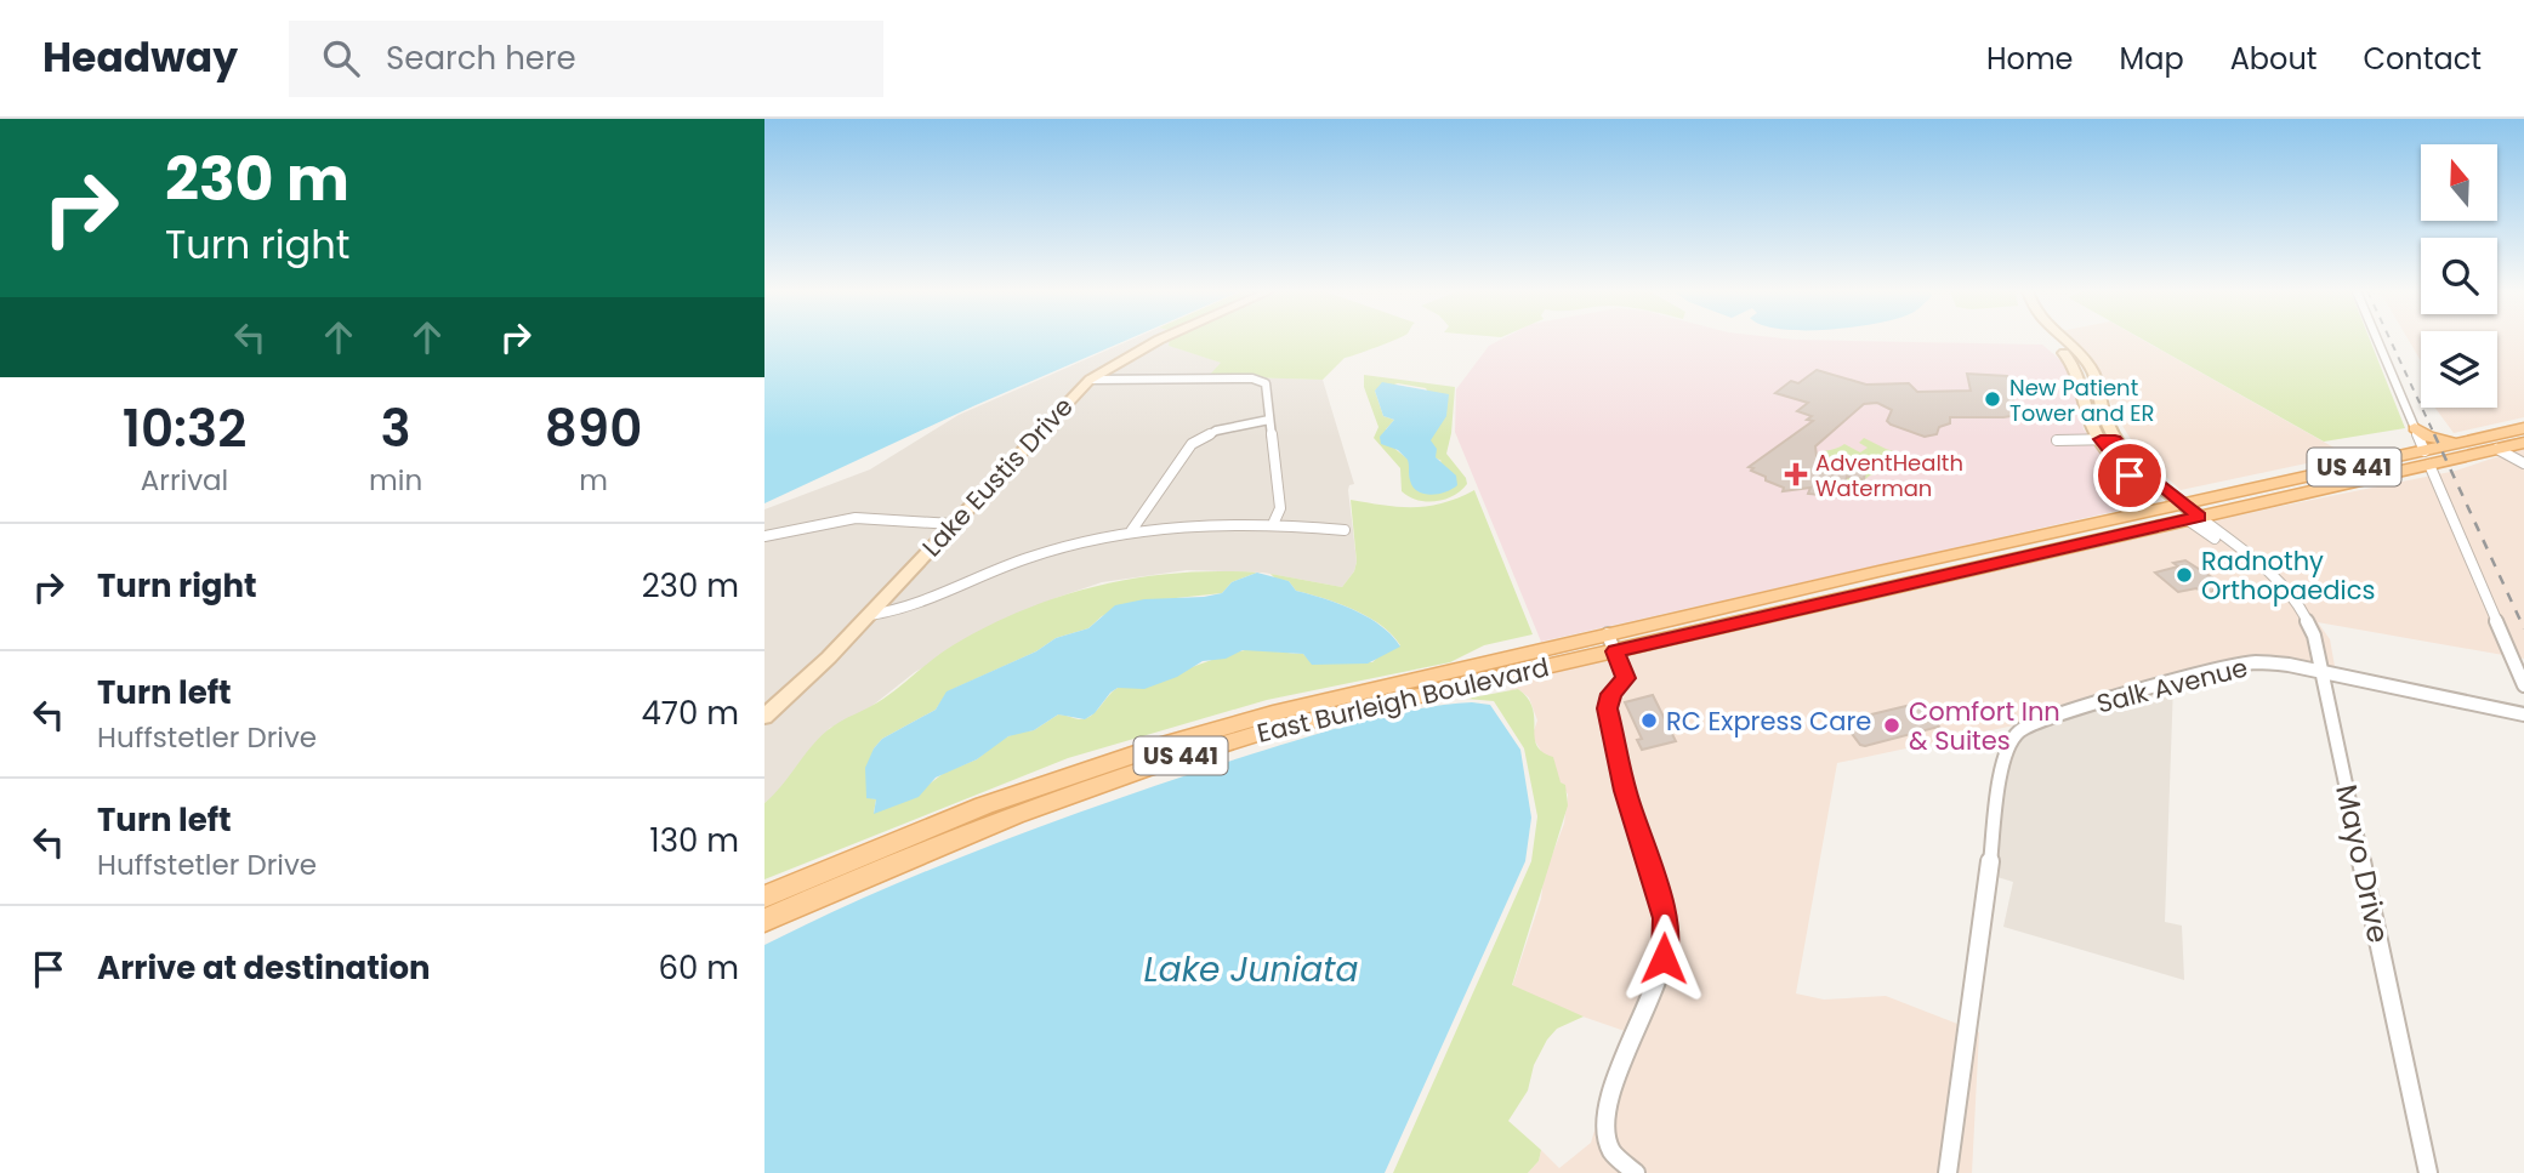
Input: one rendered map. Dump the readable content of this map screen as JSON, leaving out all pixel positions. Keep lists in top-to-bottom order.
{
  "streets": {
    "main road": ["US 441", "East Burleigh Boulevard"],
    "street": ["Lake Eustis Drive", "Salk Avenue", "Mayo Drive"]
  },
  "crossings": [
    ["US 441", "East Burleigh Boulevard"],
    ["US 441", "Mayo Drive"],
    ["Salk Avenue", "Mayo Drive"]
  ],
  "water": ["Lake Juniata"],
  "places": {
    "other": [
      "New Patient Tower and ER",
      "Radnothy Orthopaedics",
      "RC Express Care",
      "Comfort Inn & Suites"
    ],
    "health": ["AdventHealth Waterman"]
  },
  "north": "top",
  "page": {
    "header": "Headway",
    "search": "Search here",
    "nav": [
      "Home",
      "Map",
      "About",
      "Contact"
    ],
    "turn": ["230 m", "Turn right"],
    "eta": [
      "10:32",
      "Arrival",
      "3",
      "min",
      "890",
      "m"
    ],
    "list": [
      {
        "name": "Turn right",
        "value": "230 m"
      },
      {
        "name": "Turn left",
        "note": "Huffstetler Drive",
        "value": "470 m"
      },
      {
        "name": "Turn left",
        "note": "Huffstetler Drive",
        "value": "130 m"
      },
      {
        "name": "Arrive at destination",
        "value": "60 m"
      }
    ]
  }
}
